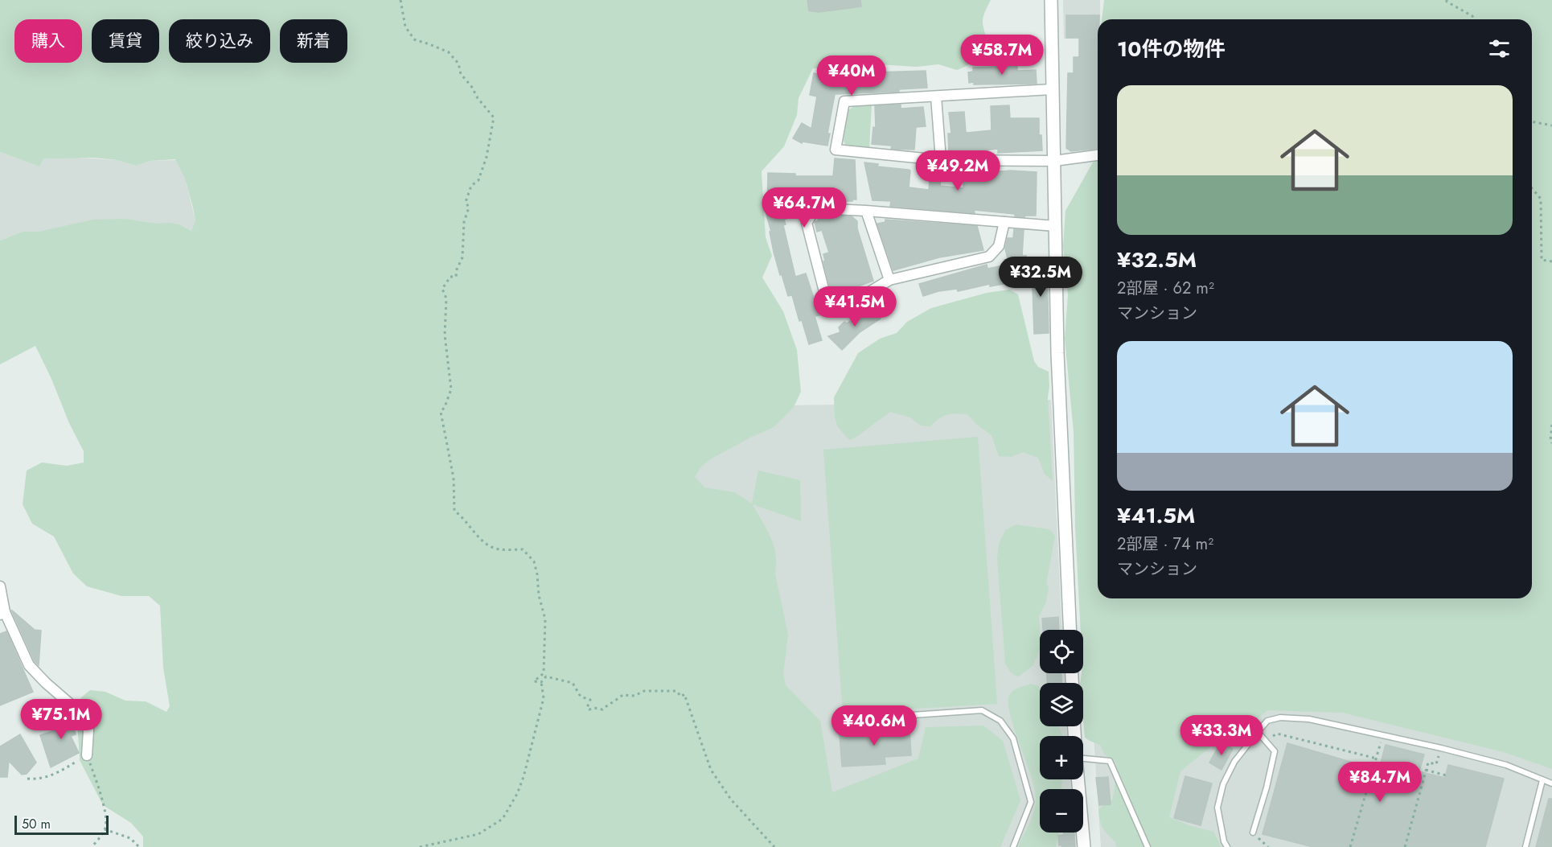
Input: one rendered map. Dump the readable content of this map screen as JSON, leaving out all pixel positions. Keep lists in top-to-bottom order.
{
  "scale_bar": "50 m",
  "page": {
    "chip": [
      "購入",
      "賃貸",
      "絞り込み",
      "新着"
    ],
    "heading": "10件の物件",
    "price": [
      "¥58.7M",
      "¥40M",
      "¥49.2M",
      "¥64.7M",
      "¥32.5M",
      "¥41.5M",
      "¥75.1M",
      "¥40.6M",
      "¥33.3M",
      "¥84.7M"
    ],
    "list": [
      {
        "name": "¥32.5M",
        "note": "2部屋 · 62 m² · マンション"
      },
      {
        "name": "¥41.5M",
        "note": "2部屋 · 74 m² · マンション"
      }
    ],
    "map_buttons": ["+", "−"],
    "scale": "50 m"
  }
}
